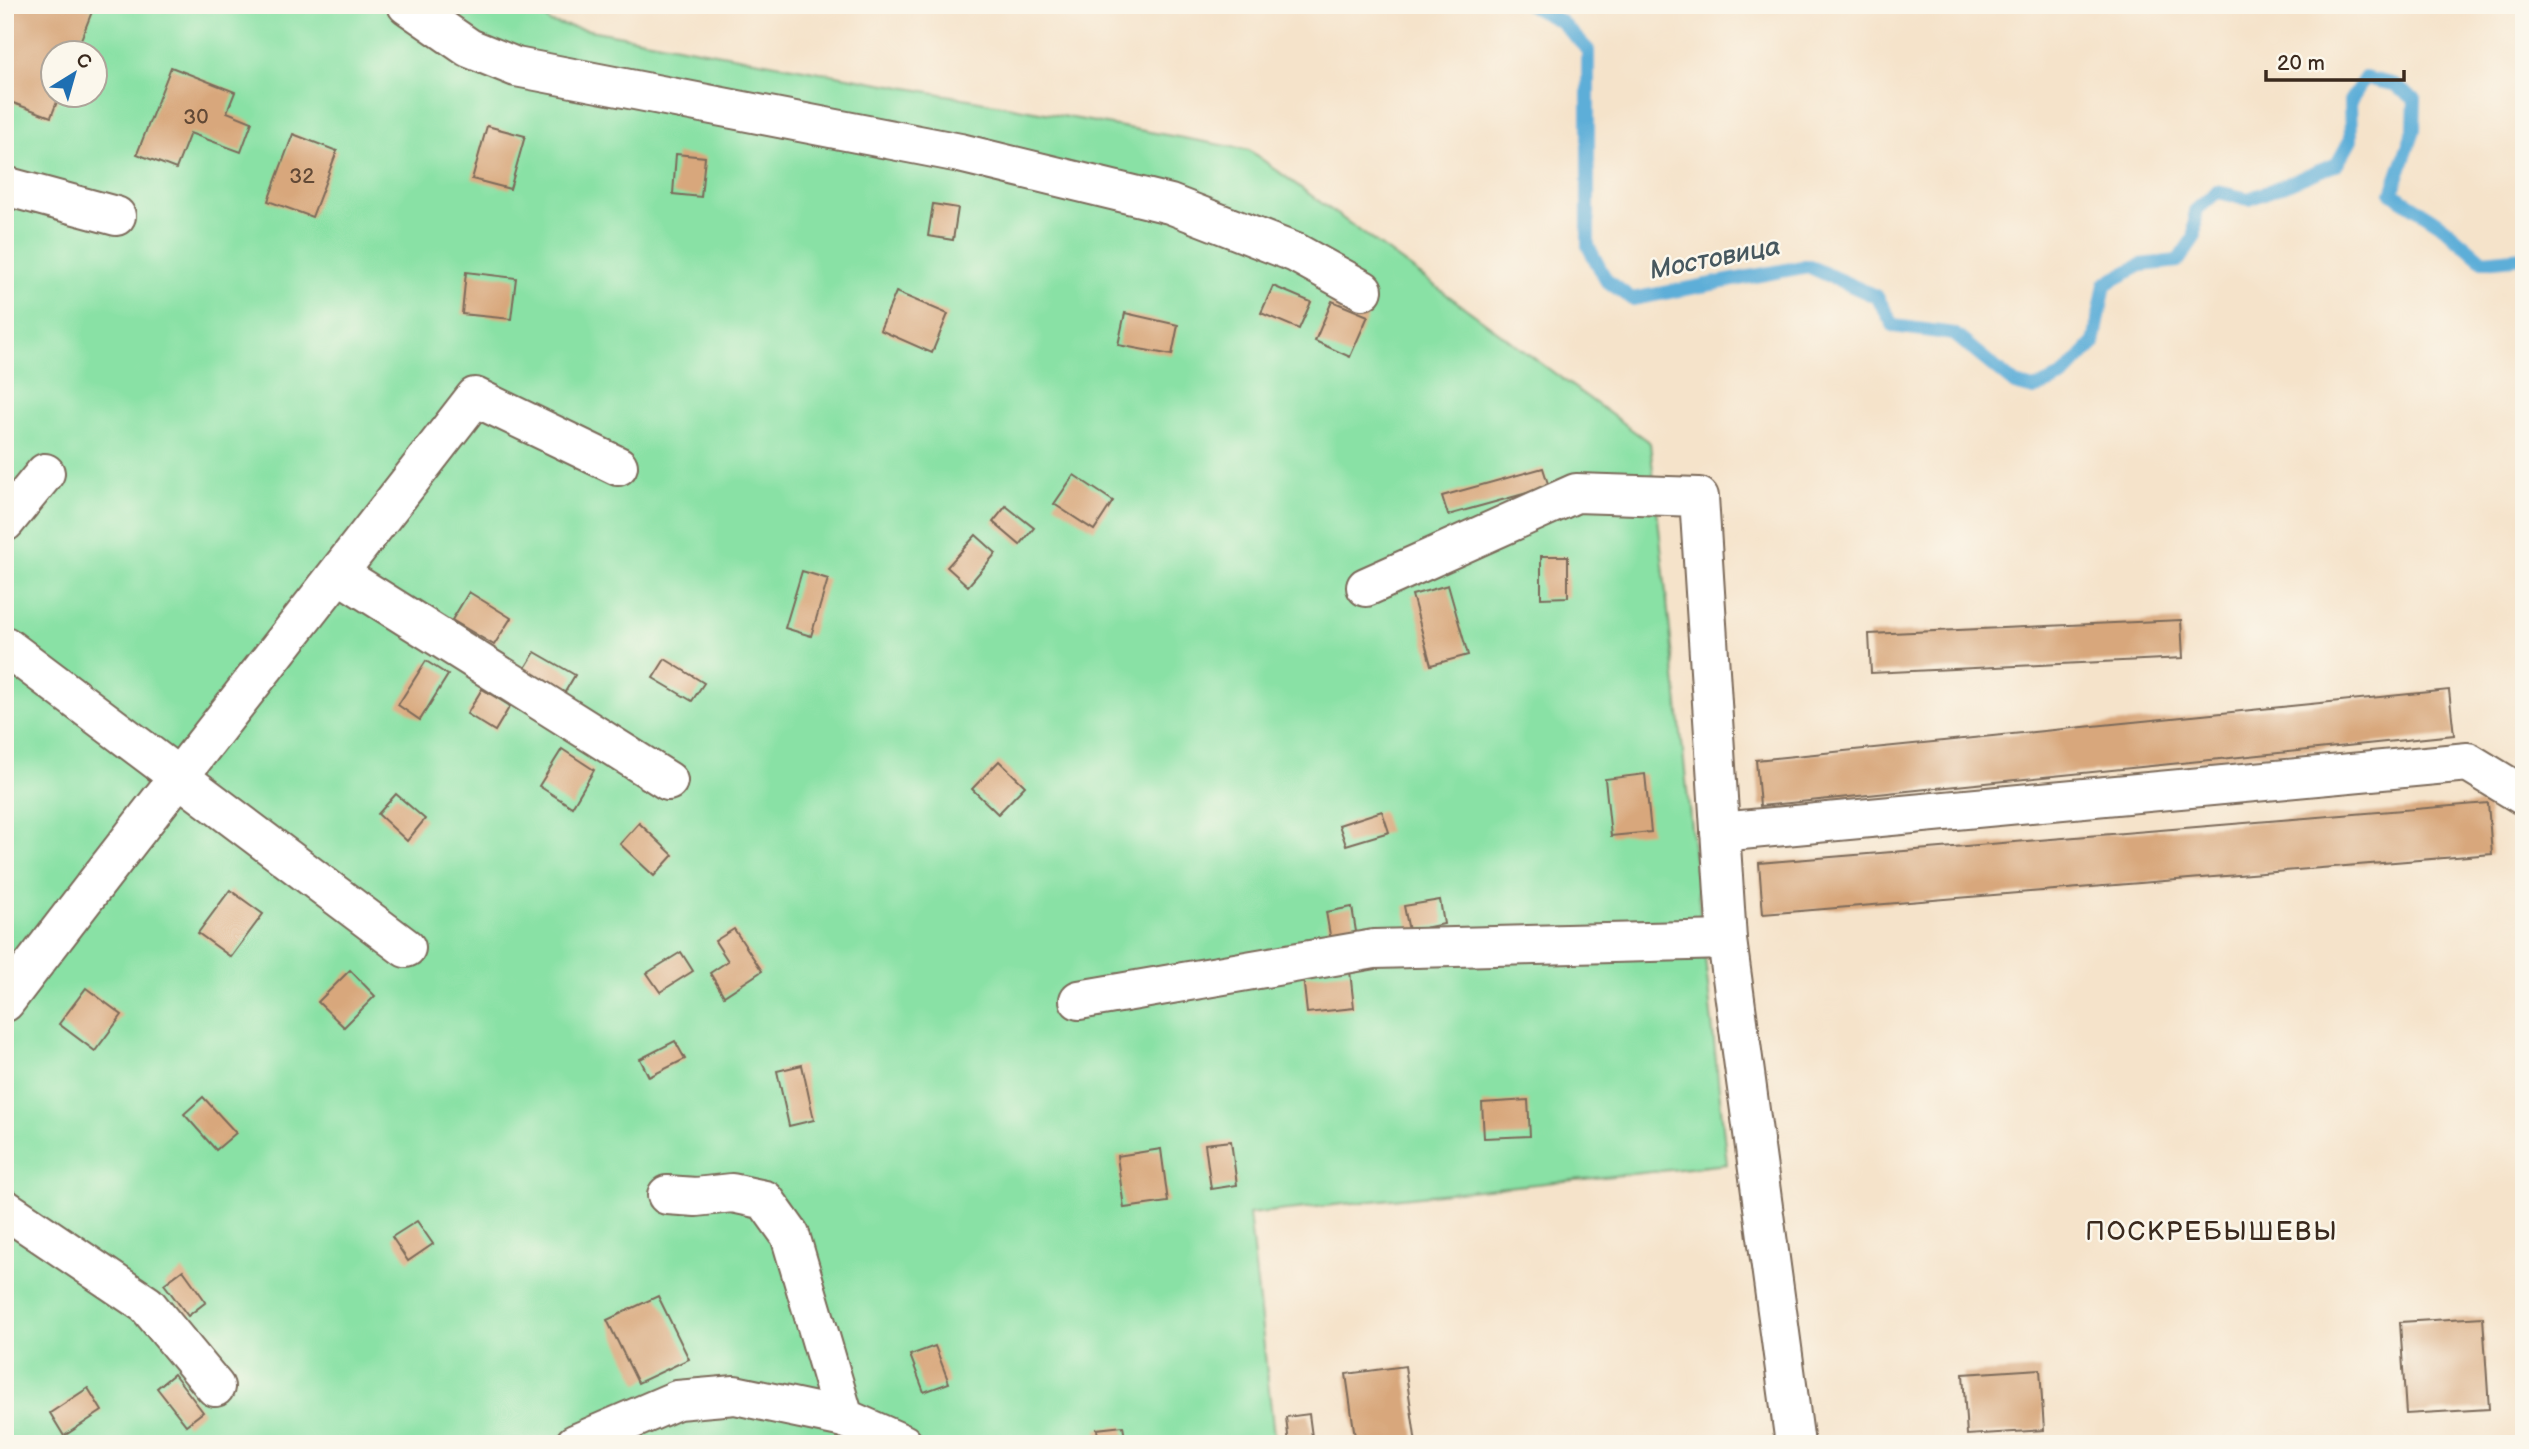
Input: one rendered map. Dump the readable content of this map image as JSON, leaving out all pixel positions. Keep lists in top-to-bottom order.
{
  "districts": ["ПОСКРЕБЫШЕВЫ"],
  "water": ["Мостовица"],
  "house_numbers": ["30", "32"],
  "scale_bar": "20 m",
  "north": "top right"
}
